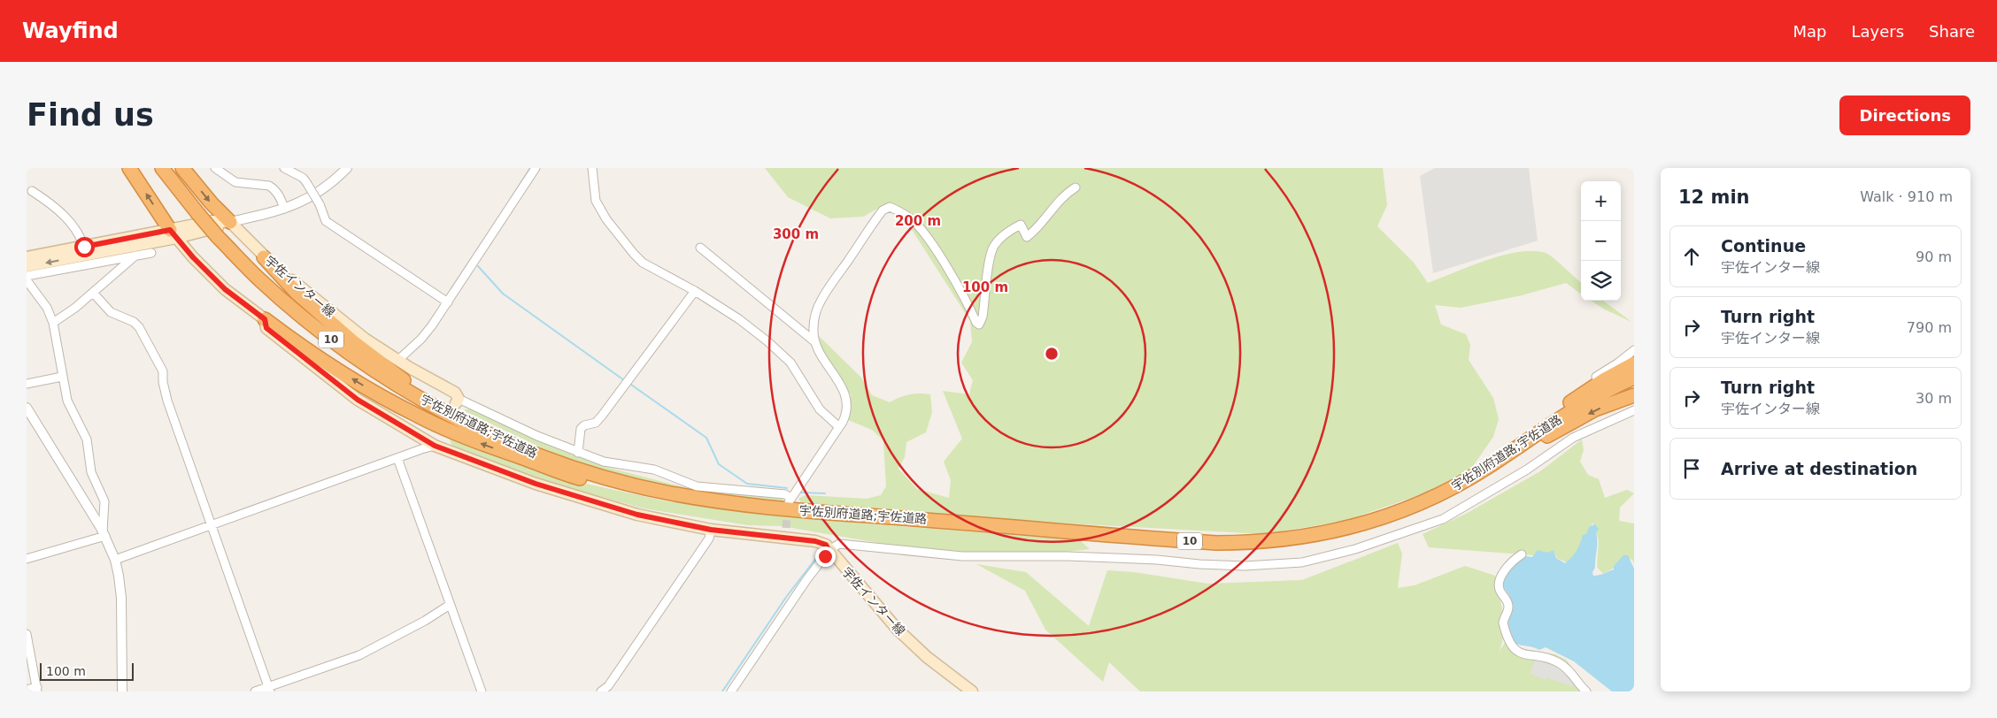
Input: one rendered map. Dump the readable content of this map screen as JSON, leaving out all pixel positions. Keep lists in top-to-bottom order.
{
  "streets": {
    "highway": ["10", "宇佐別府道路;宇佐道路"],
    "main road": ["宇佐インター線"]
  },
  "scale_bar": "100 m",
  "page": {
    "header": "Wayfind",
    "nav": ["Map", "Layers", "Share"],
    "buttons": "Directions",
    "title": "Find us",
    "heading": ["12 min", "Walk · 910 m"],
    "map_buttons": ["+", "−"],
    "list": [
      ["Continue", "宇佐インター線", "90 m"],
      ["Turn right", "宇佐インター線", "790 m"],
      ["Turn right", "宇佐インター線", "30 m"],
      "Arrive at destination"
    ],
    "scale": "100 m"
  },
  "rings": ["200 m", "300 m", "100 m"]
}
